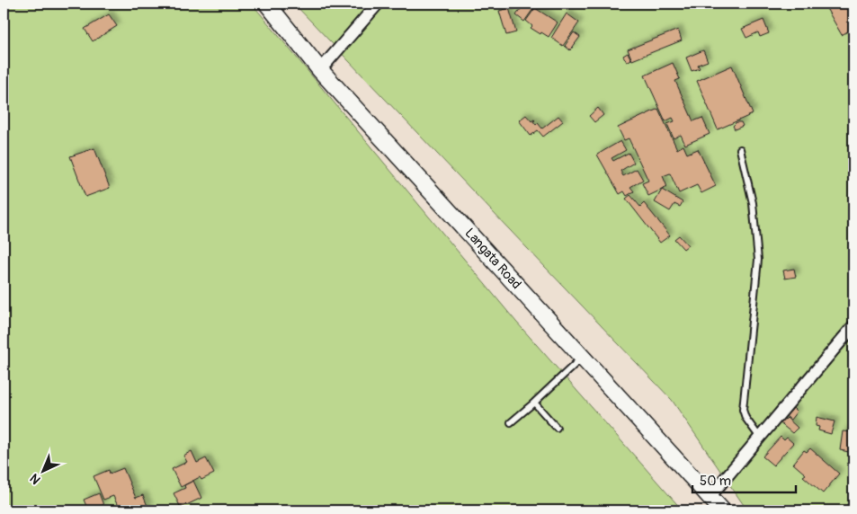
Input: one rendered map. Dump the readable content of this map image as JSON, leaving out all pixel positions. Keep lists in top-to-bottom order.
{
  "streets": {
    "main road": ["Langata Road"]
  },
  "scale_bar": "50 m",
  "north": "bottom left"
}
